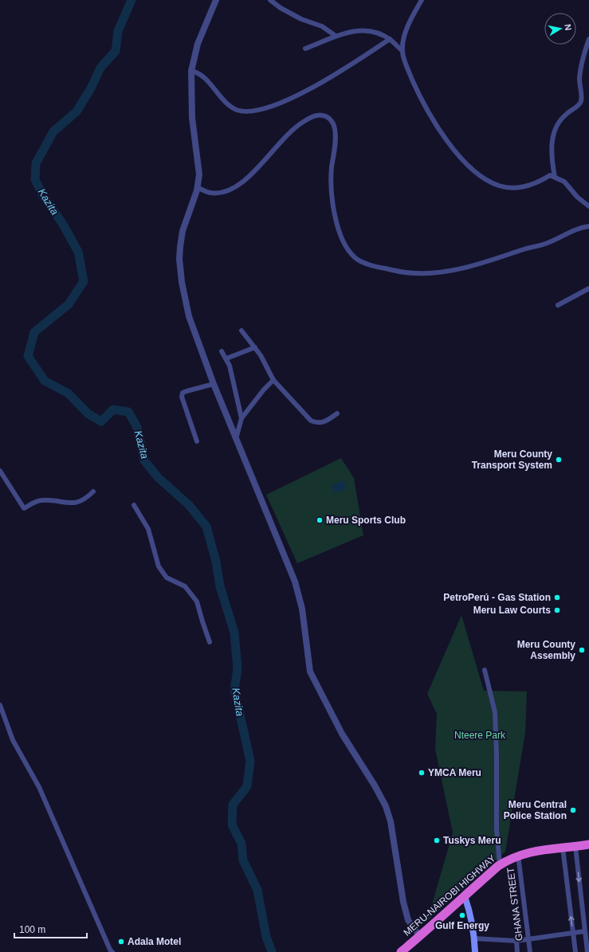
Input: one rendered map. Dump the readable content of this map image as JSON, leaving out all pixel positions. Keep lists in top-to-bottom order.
{
  "streets": {
    "highway": ["MERU-NAIROBI HIGHWAY"],
    "street": ["GHANA STREET"]
  },
  "crossings": [
    ["MERU-NAIROBI HIGHWAY", "GHANA STREET"]
  ],
  "water": ["Kazita"],
  "parks": ["Nteere Park"],
  "places": [
    "Meru County Transport System",
    "Meru Sports Club",
    "PetroPerú - Gas Station",
    "Meru Law Courts",
    "Meru County Assembly",
    "YMCA Meru",
    "Meru Central Police Station",
    "Tuskys Meru",
    "Gulf Energy",
    "Adala Motel"
  ],
  "scale_bar": "100 m",
  "north": "right"
}
